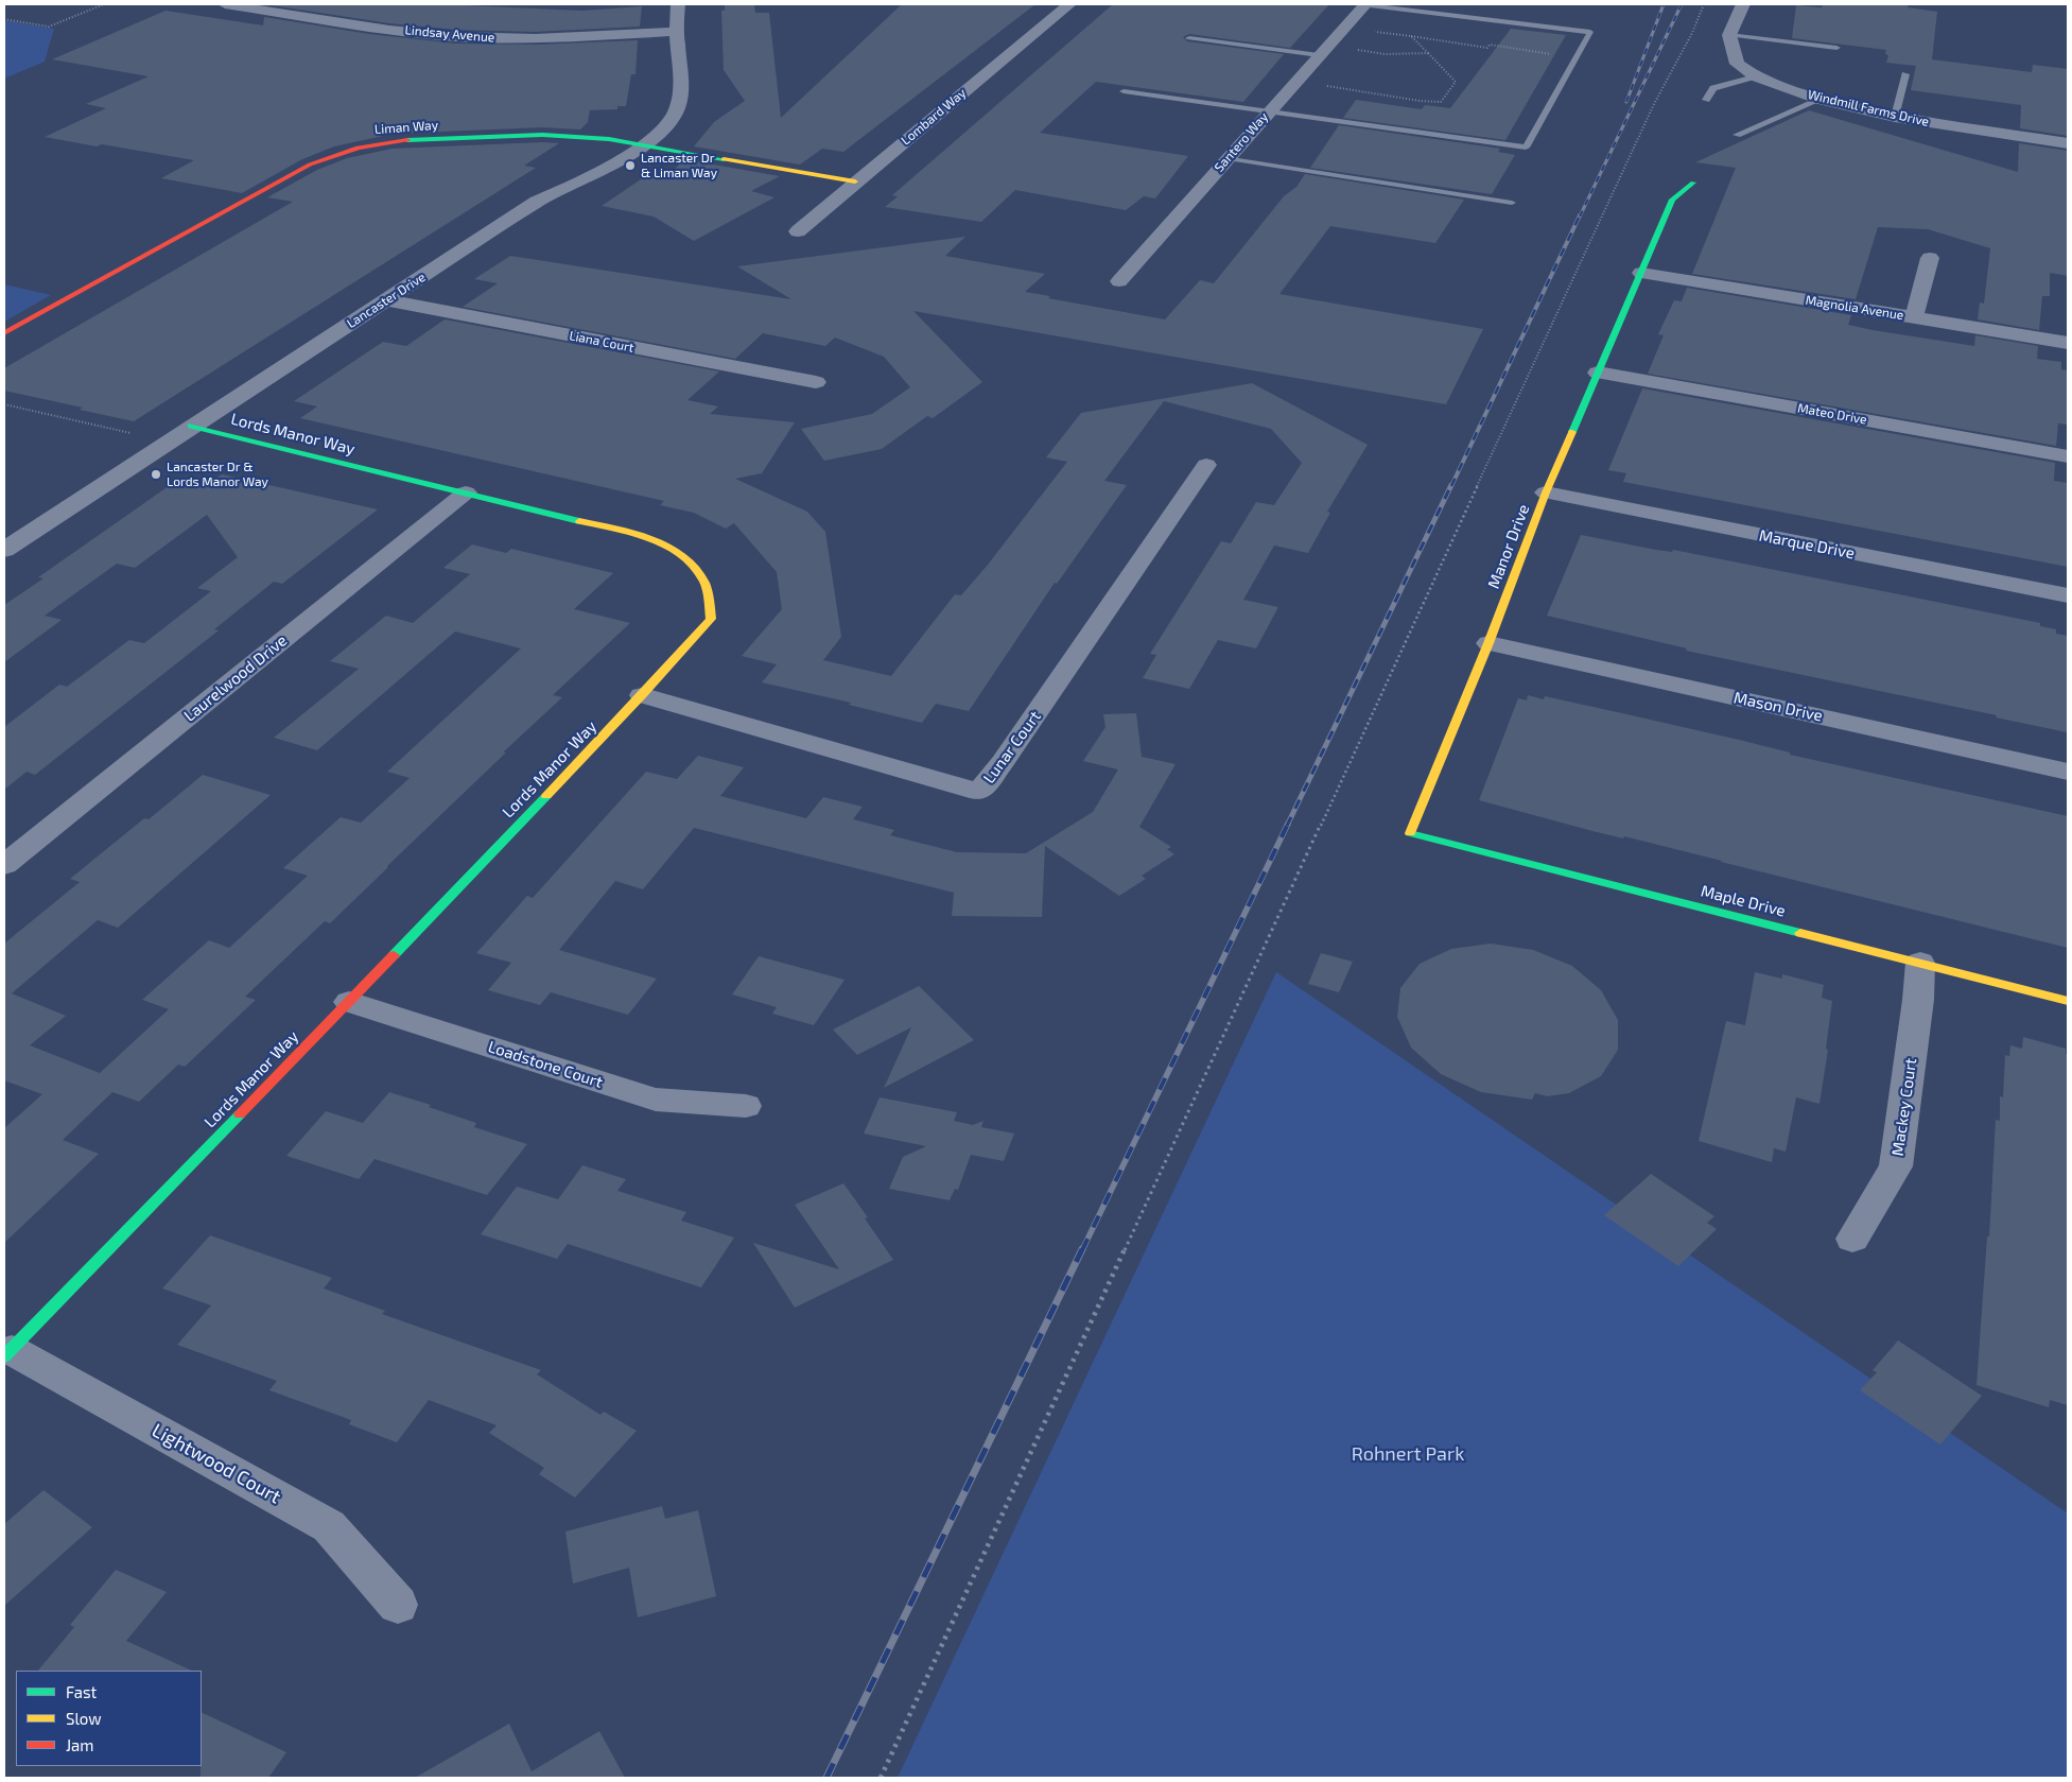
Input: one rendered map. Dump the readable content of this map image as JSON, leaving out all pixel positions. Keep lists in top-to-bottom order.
{
  "streets": {
    "street": [
      "Lindsay Avenue",
      "Windmill Farms Drive",
      "Lombard Way",
      "Liman Way",
      "Santero Way",
      "Lancaster Drive",
      "Magnolia Avenue",
      "Liana Court",
      "Mateo Drive",
      "Lords Manor Way",
      "Marque Drive",
      "Manor Drive",
      "Laurelwood Drive",
      "Mason Drive",
      "Lunar Court",
      "Maple Drive",
      "Loadstone Court",
      "Mackey Court",
      "Lightwood Court"
    ]
  },
  "crossings": [
    ["Lindsay Avenue", "Lancaster Drive"],
    ["Lombard Way", "Liman Way"],
    ["Liman Way", "Lancaster Drive"],
    ["Lancaster Drive", "Liana Court"],
    ["Lancaster Drive", "Lords Manor Way"],
    ["Magnolia Avenue", "Manor Drive"],
    ["Mateo Drive", "Manor Drive"],
    ["Lords Manor Way", "Laurelwood Drive"],
    ["Lords Manor Way", "Lunar Court"],
    ["Lords Manor Way", "Loadstone Court"],
    ["Lords Manor Way", "Lightwood Court"],
    ["Marque Drive", "Manor Drive"],
    ["Manor Drive", "Mason Drive"],
    ["Manor Drive", "Maple Drive"],
    ["Maple Drive", "Mackey Court"]
  ],
  "parks": ["Rohnert Park"],
  "places": ["Lancaster Dr & Liman Way", "Lancaster Dr & Lords Manor Way"],
  "legend": ["Fast", "Slow", "Jam"]
}
